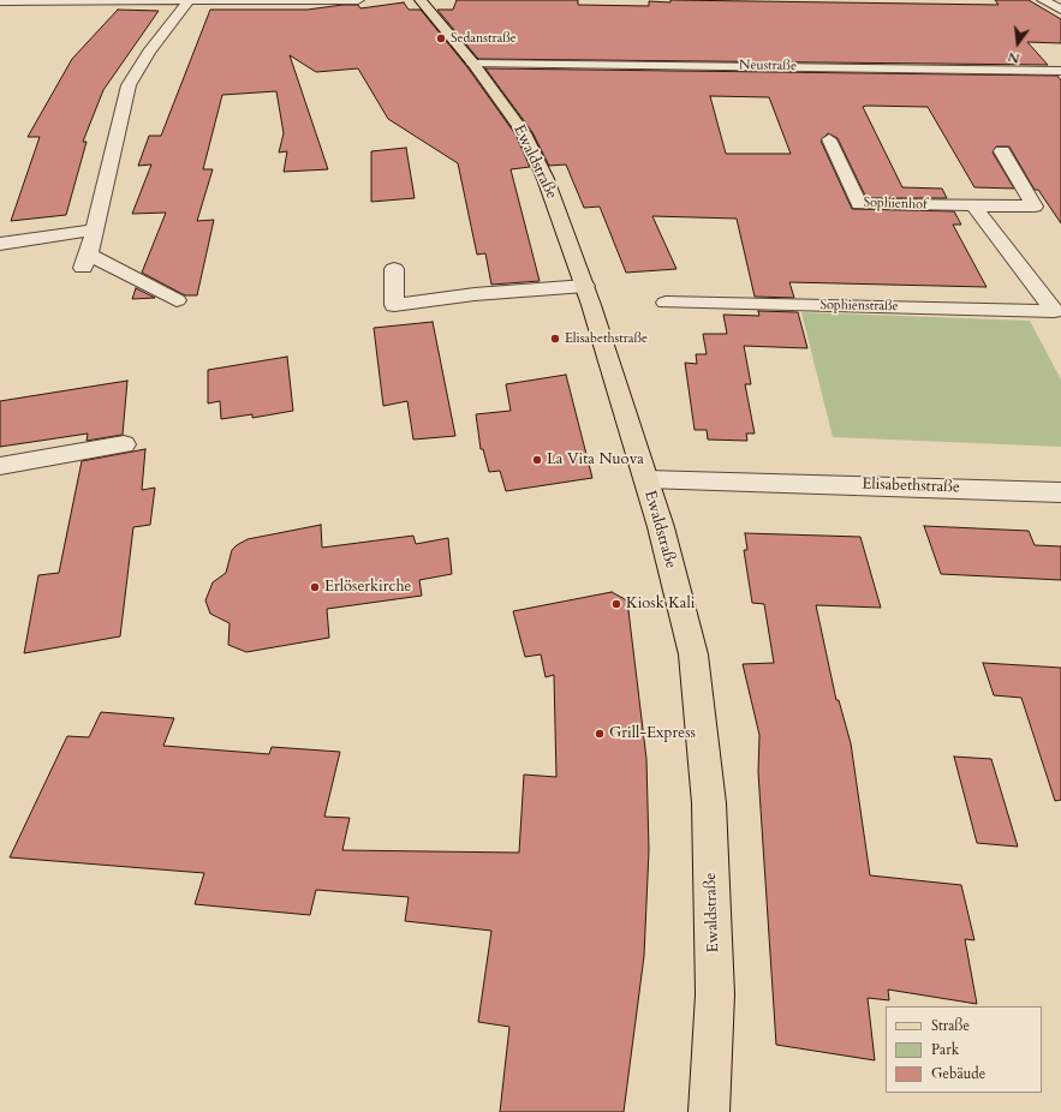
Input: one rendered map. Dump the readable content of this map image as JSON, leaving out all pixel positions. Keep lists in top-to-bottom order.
{
  "streets": {
    "main road": ["Ewaldstraße"],
    "street": [
      "Neustraße",
      "Sophienhof",
      "Sophienstraße",
      "Elisabethstraße"
    ]
  },
  "crossings": [
    ["Neustraße", "Ewaldstraße"],
    ["Ewaldstraße", "Elisabethstraße"]
  ],
  "places": [
    "Sedanstraße",
    "Elisabethstraße",
    "La Vita Nuova",
    "Erlöserkirche",
    "Kiosk Kali",
    "Grill-Express"
  ],
  "legend": ["Straße", "Park", "Gebäude"],
  "north": "bottom"
}
